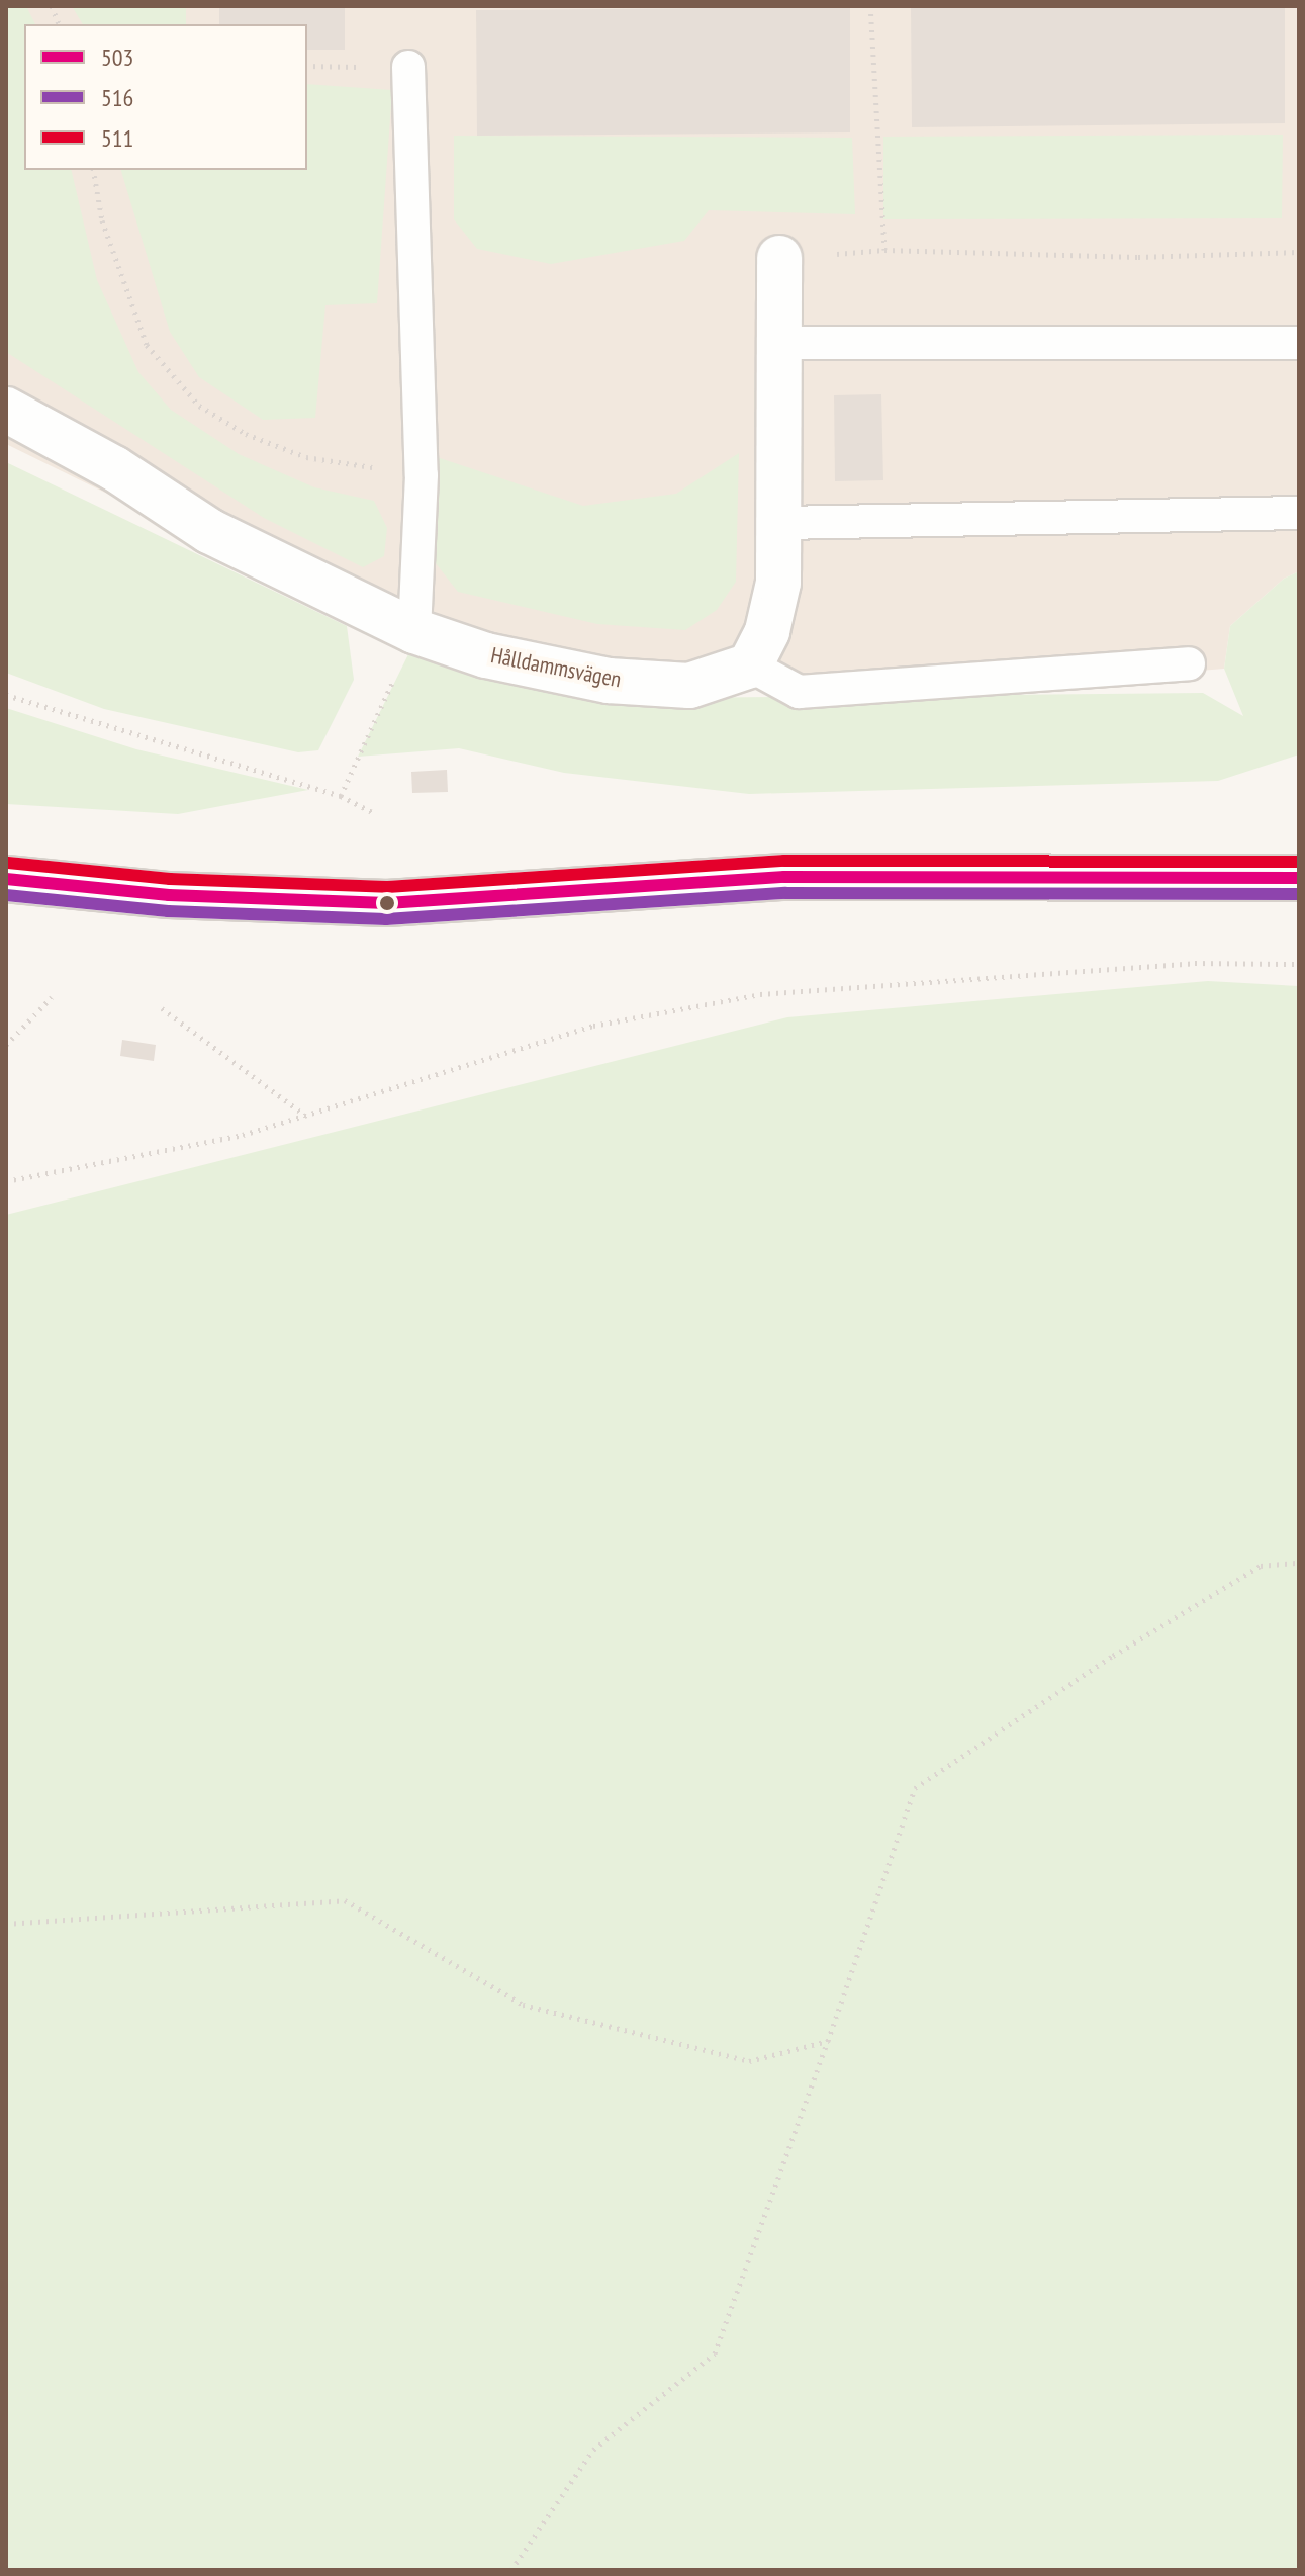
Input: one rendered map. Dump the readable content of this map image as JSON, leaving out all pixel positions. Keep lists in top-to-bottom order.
{
  "streets": {
    "street": ["Hålldammsvägen"]
  },
  "lines": ["transit line 511", "transit line 503", "transit line 516"],
  "legend": ["503", "516", "511"]
}
